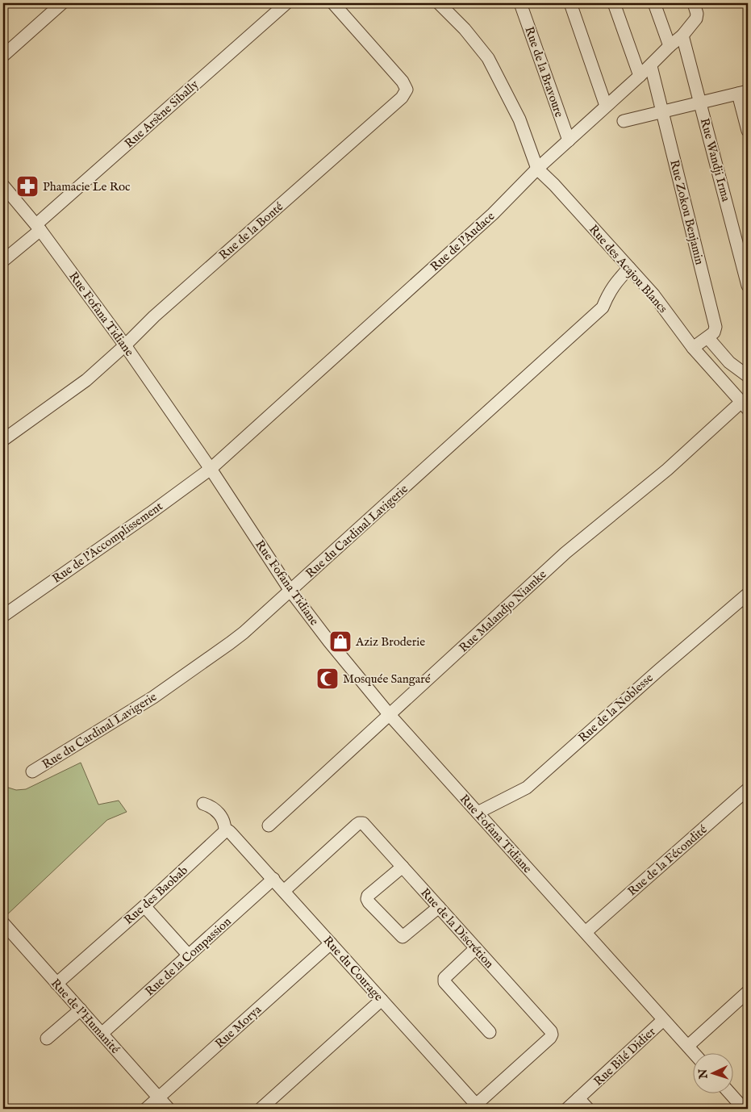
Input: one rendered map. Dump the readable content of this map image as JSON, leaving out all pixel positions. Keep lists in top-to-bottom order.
{
  "streets": {
    "street": [
      "Rue de la Bravoure",
      "Rue Arsène Sibally",
      "Rue Wandji Irma",
      "Rue Zokou Benjamin",
      "Rue de la Bonté",
      "Rue de l'Audace",
      "Rue des Acajou Blancs",
      "Rue Fofana Tidiane",
      "Rue du Cardinal Lavigerie",
      "Rue de l'Accomplissement",
      "Rue Malandjo Niamke",
      "Rue de la Noblesse",
      "Rue de la Fécondité",
      "Rue des Baobab",
      "Rue de la Discrétion",
      "Rue de la Compassion",
      "Rue du Courage",
      "Rue de l'Humanité",
      "Rue Morya",
      "Rue Bilé Didier"
    ]
  },
  "crossings": [
    ["Rue de la Bravoure", "Rue de l'Audace"],
    ["Rue Arsène Sibally", "Rue Fofana Tidiane"],
    ["Rue Wandji Irma", "Rue de l'Audace"],
    ["Rue Zokou Benjamin", "Rue de l'Audace"],
    ["Rue de la Bonté", "Rue Fofana Tidiane"],
    ["Rue de l'Audace", "Rue des Acajou Blancs"],
    ["Rue de l'Audace", "Rue Fofana Tidiane"],
    ["Rue de l'Audace", "Rue de l'Accomplissement"],
    ["Rue des Acajou Blancs", "Rue du Cardinal Lavigerie"],
    ["Rue des Acajou Blancs", "Rue Malandjo Niamke"],
    ["Rue Fofana Tidiane", "Rue du Cardinal Lavigerie"],
    ["Rue Fofana Tidiane", "Rue de l'Accomplissement"],
    ["Rue Fofana Tidiane", "Rue Malandjo Niamke"],
    ["Rue Fofana Tidiane", "Rue de la Noblesse"],
    ["Rue Fofana Tidiane", "Rue de la Fécondité"],
    ["Rue Fofana Tidiane", "Rue Bilé Didier"],
    ["Rue des Baobab", "Rue du Courage"],
    ["Rue des Baobab", "Rue de l'Humanité"],
    ["Rue de la Discrétion", "Rue du Courage"],
    ["Rue de la Compassion", "Rue du Courage"],
    ["Rue de la Compassion", "Rue de l'Humanité"],
    ["Rue du Courage", "Rue Morya"],
    ["Rue de l'Humanité", "Rue Morya"]
  ],
  "places": {
    "pharmacy": ["Phamacie Le Roc"],
    "shop": ["Aziz Broderie"],
    "mosque": ["Mosquée Sangaré"]
  },
  "north": "left"
}
